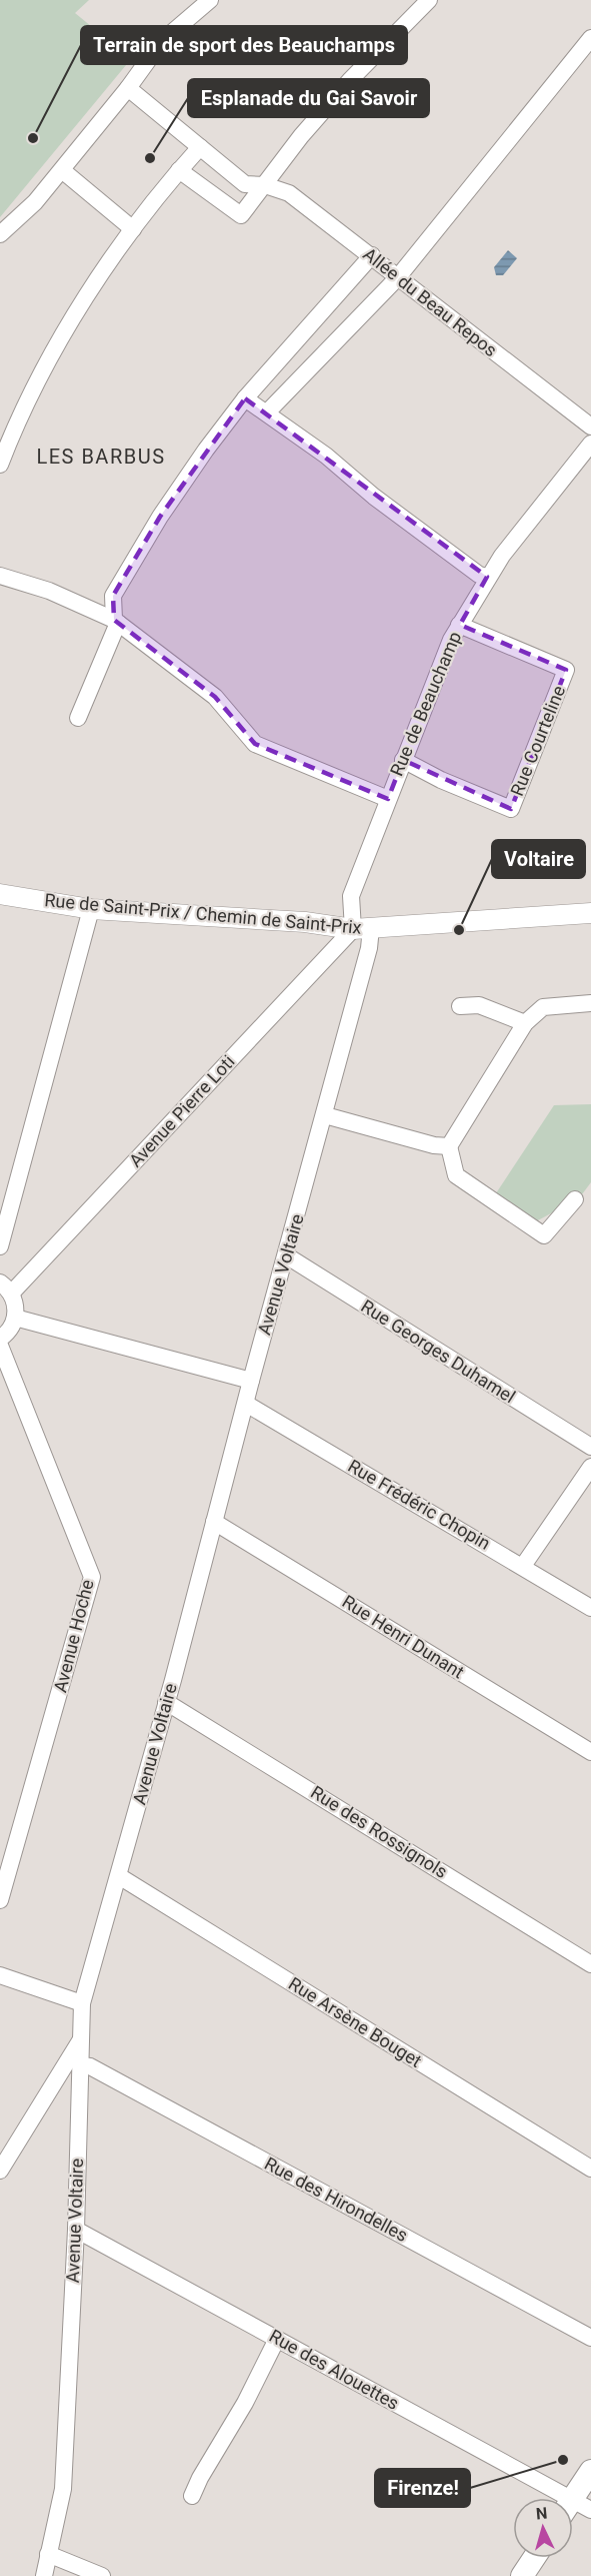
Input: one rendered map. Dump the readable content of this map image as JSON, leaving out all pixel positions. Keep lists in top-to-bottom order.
{
  "streets": {
    "street": [
      "Allée du Beau Repos",
      "Rue de Beauchamp",
      "Rue Courteline",
      "Rue de Saint-Prix / Chemin de Saint-Prix",
      "Avenue Pierre Loti",
      "Avenue Voltaire",
      "Rue Georges Duhamel",
      "Rue Frédéric Chopin",
      "Avenue Hoche",
      "Rue Henri Dunant",
      "Rue des Rossignols",
      "Rue Arsène Bouget",
      "Rue des Hirondelles",
      "Rue des Alouettes"
    ]
  },
  "crossings": [
    ["Rue de Beauchamp", "Rue Courteline"],
    ["Rue de Beauchamp", "Rue de Saint-Prix / Chemin de Saint-Prix"],
    ["Rue de Beauchamp", "Avenue Pierre Loti"],
    ["Rue de Beauchamp", "Avenue Voltaire"],
    ["Rue de Saint-Prix / Chemin de Saint-Prix", "Avenue Pierre Loti"],
    ["Rue de Saint-Prix / Chemin de Saint-Prix", "Avenue Voltaire"],
    ["Avenue Pierre Loti", "Avenue Voltaire"],
    ["Avenue Voltaire", "Rue Georges Duhamel"],
    ["Avenue Voltaire", "Rue Frédéric Chopin"],
    ["Avenue Voltaire", "Rue Henri Dunant"],
    ["Avenue Voltaire", "Rue des Rossignols"],
    ["Avenue Voltaire", "Rue Arsène Bouget"],
    ["Avenue Voltaire", "Rue des Hirondelles"],
    ["Avenue Voltaire", "Rue des Alouettes"]
  ],
  "districts": ["LES BARBUS"],
  "places": [
    "Terrain de sport des Beauchamps",
    "Esplanade du Gai Savoir",
    "Voltaire",
    "Firenze!"
  ],
  "north": "top"
}
